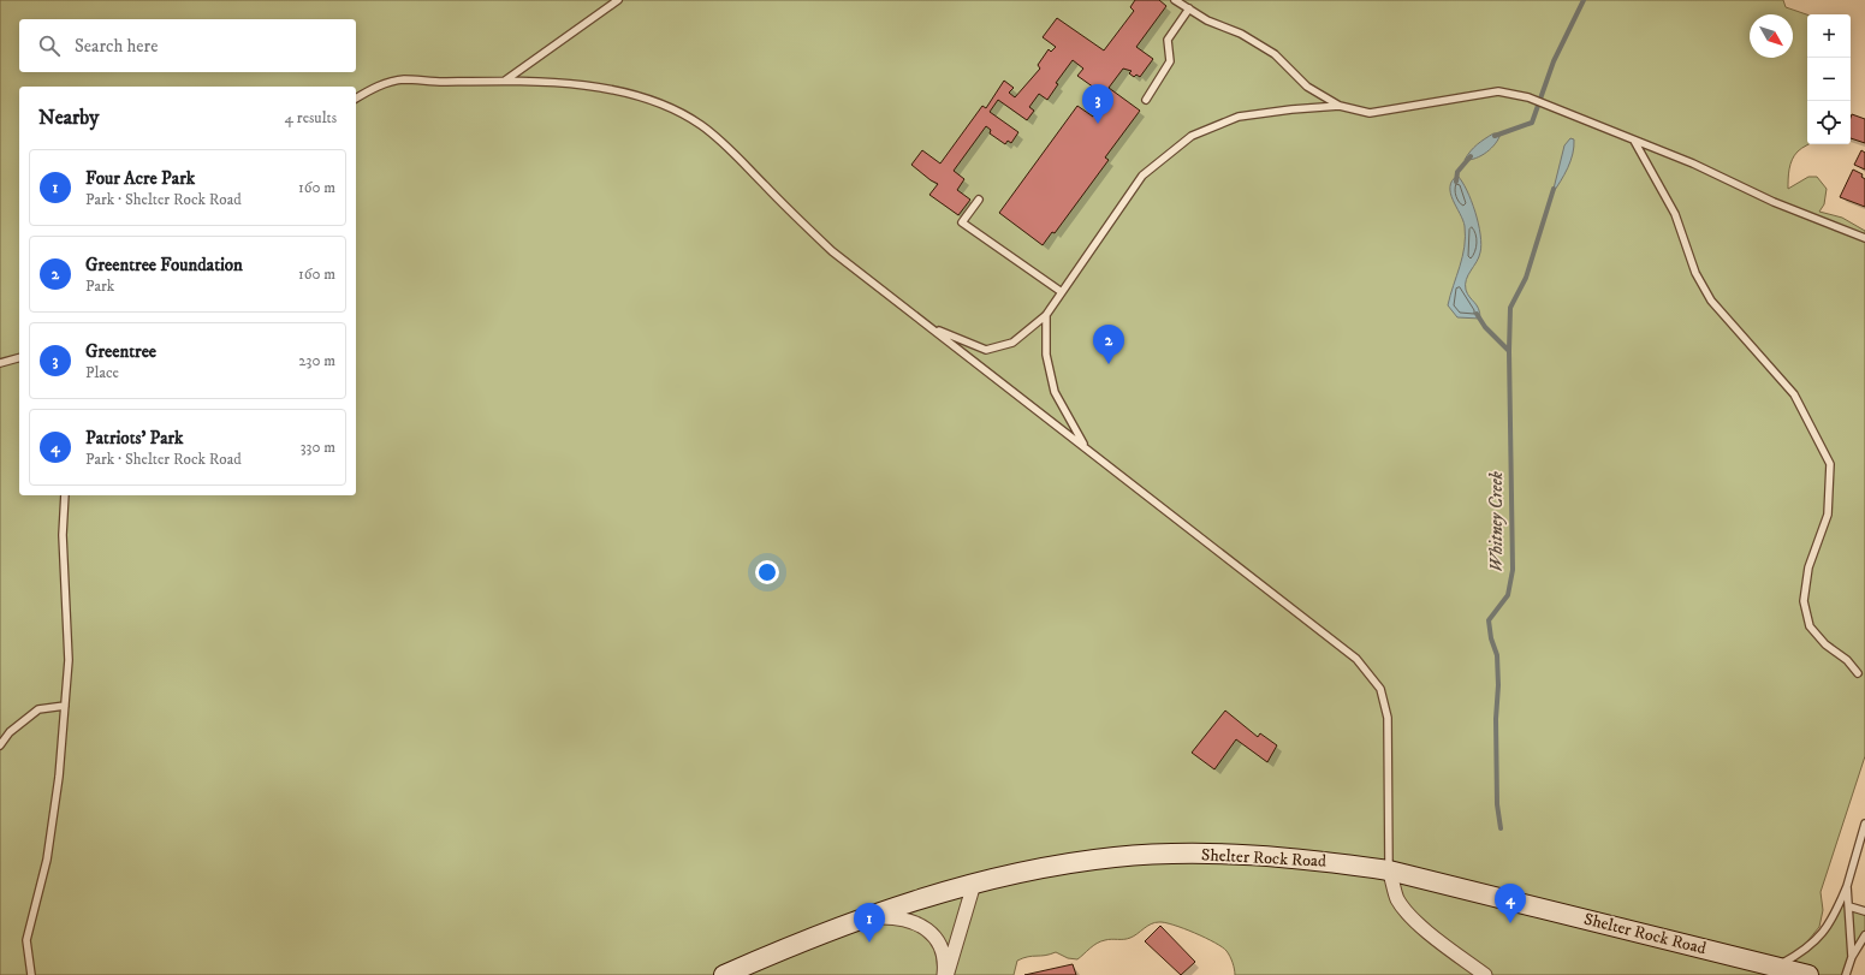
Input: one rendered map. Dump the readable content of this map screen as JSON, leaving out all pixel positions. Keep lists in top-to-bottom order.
{
  "streets": {
    "main road": ["Shelter Rock Road"]
  },
  "water": ["Whitney Creek"],
  "north": "bottom right",
  "page": {
    "map_buttons": ["+", "−"],
    "search": "Search here",
    "pins": [
      "3",
      "2",
      "4",
      "1"
    ],
    "heading": ["Nearby", "4 results"],
    "list": [
      {
        "mark": "1",
        "name": "Four Acre Park",
        "note": "Park · Shelter Rock Road",
        "value": "160 m"
      },
      {
        "mark": "2",
        "name": "Greentree Foundation",
        "note": "Park",
        "value": "160 m"
      },
      {
        "mark": "3",
        "name": "Greentree",
        "note": "Place",
        "value": "230 m"
      },
      {
        "mark": "4",
        "name": "Patriots' Park",
        "note": "Park · Shelter Rock Road",
        "value": "330 m"
      }
    ]
  }
}
